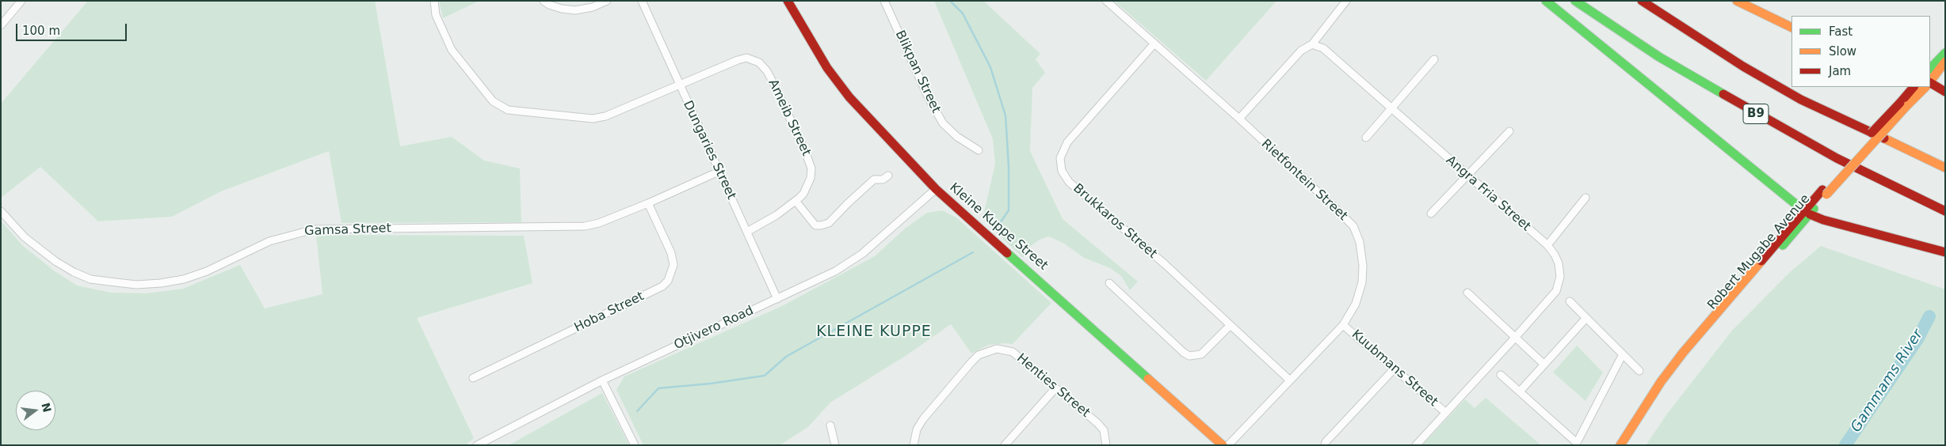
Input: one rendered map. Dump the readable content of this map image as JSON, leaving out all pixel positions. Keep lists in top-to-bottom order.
{
  "streets": {
    "main road": ["B9", "Kleine Kuppe Street", "Robert Mugabe Avenue"],
    "street": [
      "Blikpan Street",
      "Ameib Street",
      "Dungaries Street",
      "Rietfontein Street",
      "Angra Fria Street",
      "Brukkaros Street",
      "Gamsa Street",
      "Hoba Street",
      "Otjivero Road",
      "Kuubmans Street",
      "Henties Street"
    ]
  },
  "crossings": [
    ["Ameib Street", "Dungaries Street"],
    ["Dungaries Street", "Gamsa Street"],
    ["Dungaries Street", "Otjivero Road"],
    ["Rietfontein Street", "Brukkaros Street"],
    ["Rietfontein Street", "Kuubmans Street"],
    ["Angra Fria Street", "Kuubmans Street"],
    ["Kleine Kuppe Street", "Otjivero Road"],
    ["Gamsa Street", "Hoba Street"]
  ],
  "districts": ["KLEINE KUPPE"],
  "water": ["Gammams River"],
  "legend": ["Fast", "Slow", "Jam"],
  "scale_bar": "100 m",
  "north": "right"
}
